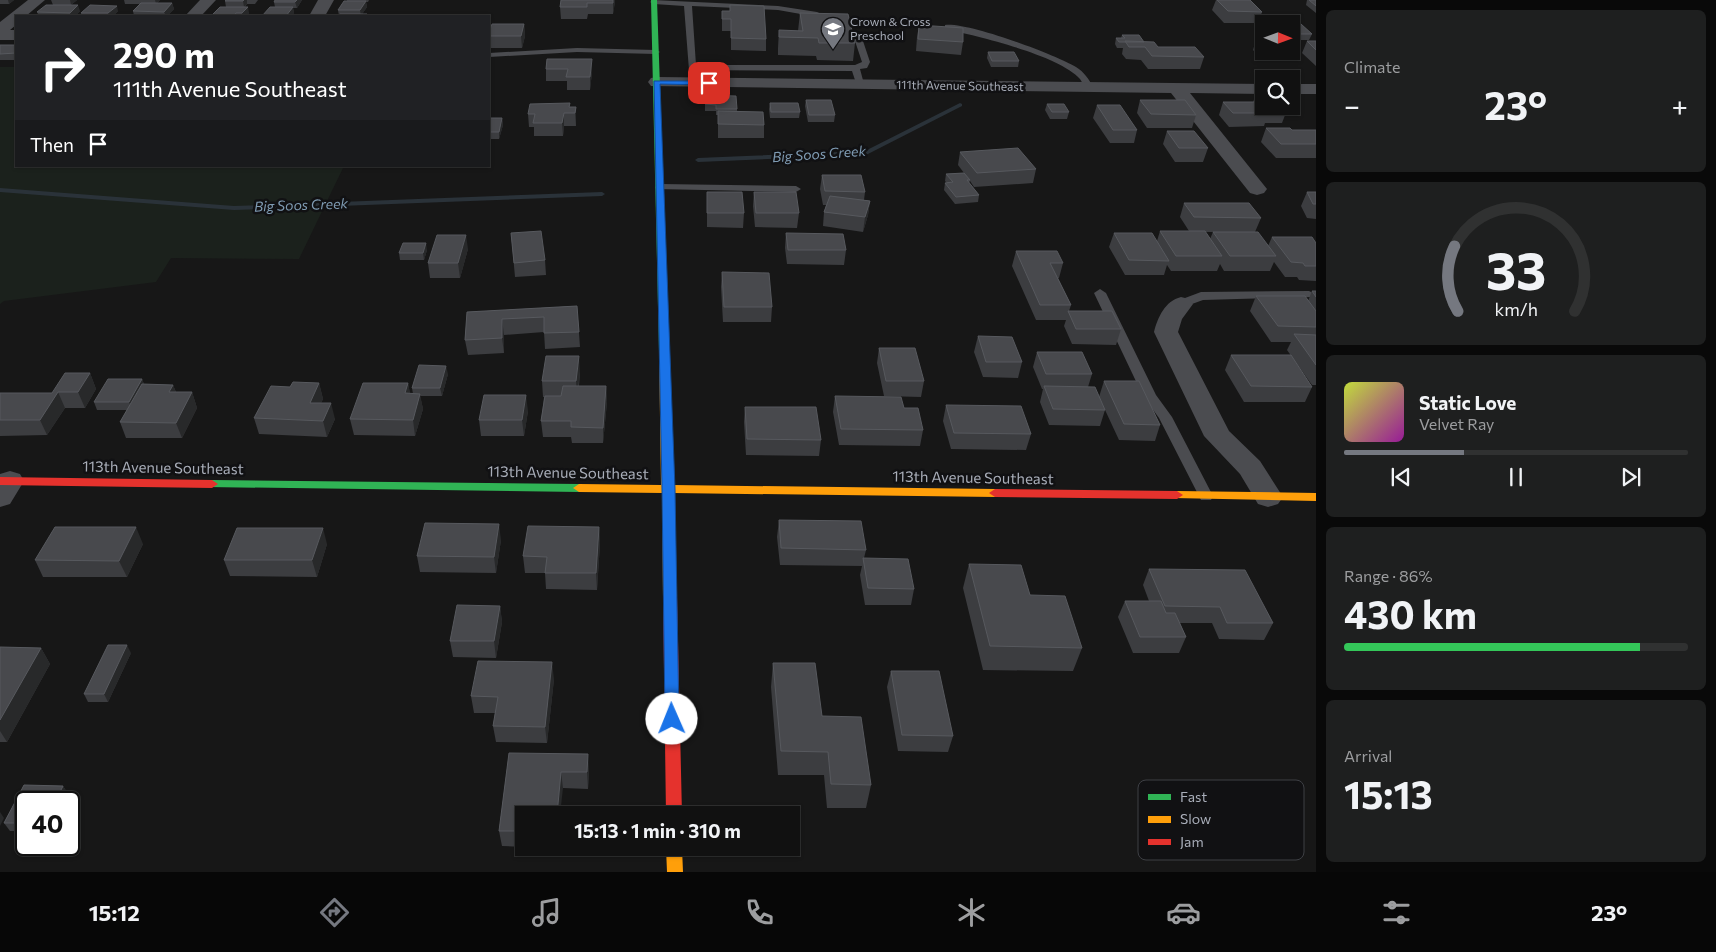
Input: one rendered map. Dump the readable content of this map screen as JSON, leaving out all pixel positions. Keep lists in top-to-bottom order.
{
  "streets": {
    "street": ["111th Avenue Southeast", "113th Avenue Southeast"]
  },
  "water": ["Big Soos Creek"],
  "places": {
    "school or university": ["Crown & Cross Preschool"]
  },
  "legend": ["Fast", "Slow", "Jam"],
  "north": "right",
  "page": {
    "tile": [
      "Climate",
      ["Range · 86%", "430 km"],
      ["Arrival", "15:13"]
    ],
    "turn": ["290 m", "111th Avenue Southeast"],
    "heat": ["−", "23°", "+"],
    "then": "Then",
    "song": ["Static Love", "Velvet Ray"],
    "limit": "40",
    "trip": "15:13 · 1 min · 310 m",
    "tabs": ["15:12", "23°"],
    "gauge": ["33", "km/h"]
  }
}
